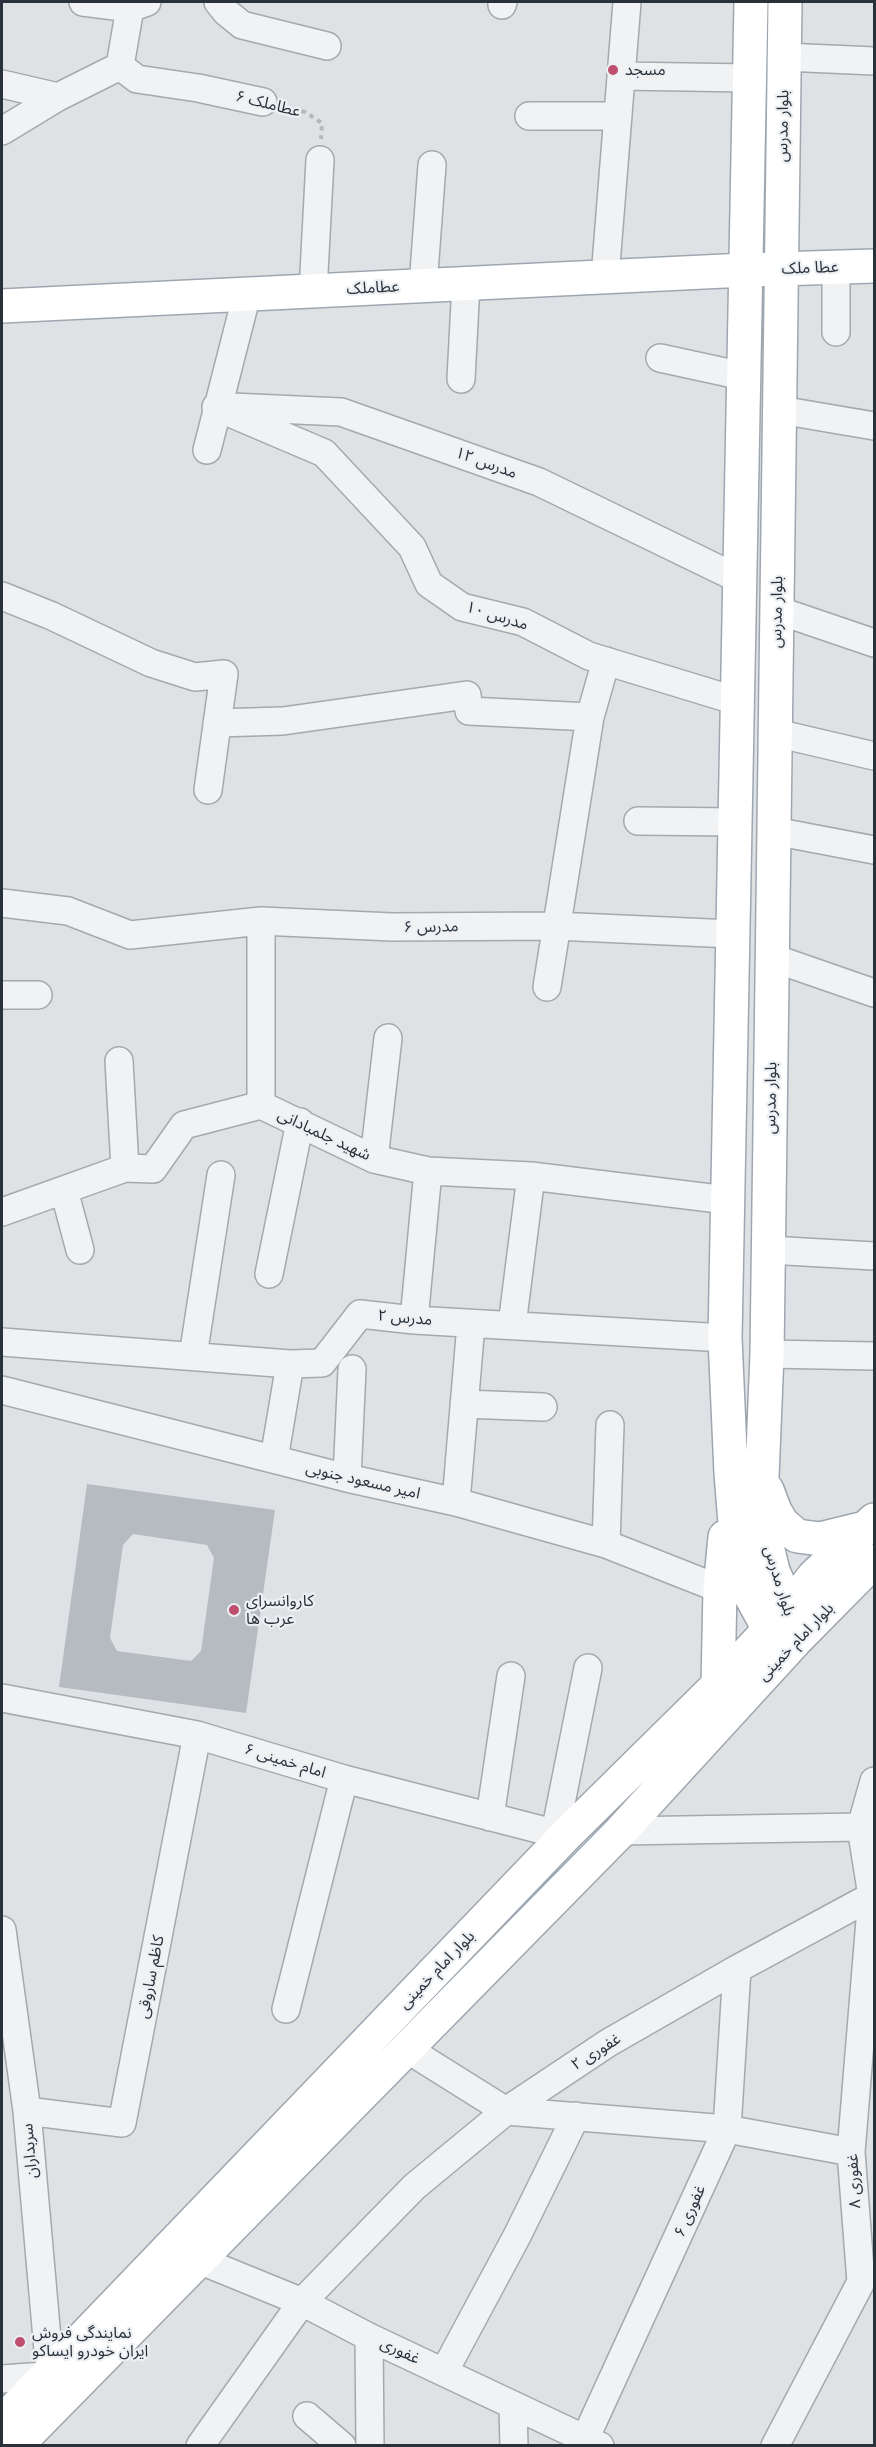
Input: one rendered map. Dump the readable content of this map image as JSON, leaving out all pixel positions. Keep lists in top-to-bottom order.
{
  "streets": {
    "main road": [
      "بلوار مدرس",
      "عطا ملک",
      "عطاملک",
      "بلوار امام خمینی"
    ],
    "street": [
      "عطاملک ۶",
      "مدرس ۱۲",
      "مدرس ۱۰",
      "مدرس ۶",
      "شهید جلمبادانی",
      "مدرس ۲",
      "امیر مسعود جنوبی",
      "امام خمینی ۶",
      "کاظم ساروقی",
      "غفوری ۲",
      "سربداران",
      "غفوری ۸",
      "غفوری ۶",
      "غفوری"
    ]
  },
  "crossings": [
    ["بلوار مدرس", "عطا ملک"],
    ["بلوار مدرس", "عطاملک"],
    ["بلوار مدرس", "مدرس ۱۲"],
    ["بلوار مدرس", "مدرس ۱۰"],
    ["بلوار مدرس", "مدرس ۶"],
    ["بلوار مدرس", "شهید جلمبادانی"],
    ["بلوار مدرس", "مدرس ۲"],
    ["بلوار مدرس", "بلوار امام خمینی"],
    ["عطا ملک", "عطاملک"],
    ["مدرس ۱۲", "مدرس ۱۰"],
    ["بلوار امام خمینی", "امام خمینی ۶"],
    ["بلوار امام خمینی", "سربداران"],
    ["بلوار امام خمینی", "غفوری"],
    ["امام خمینی ۶", "کاظم ساروقی"],
    ["کاظم ساروقی", "سربداران"],
    ["غفوری ۲", "غفوری ۸"],
    ["غفوری ۲", "غفوری ۶"],
    ["غفوری ۲", "غفوری"],
    ["غفوری ۶", "غفوری"]
  ],
  "places": ["مسجد", "کاروانسرای عرب ها", "نمایندگی فروش ایران خودرو ایساکو"]
}
